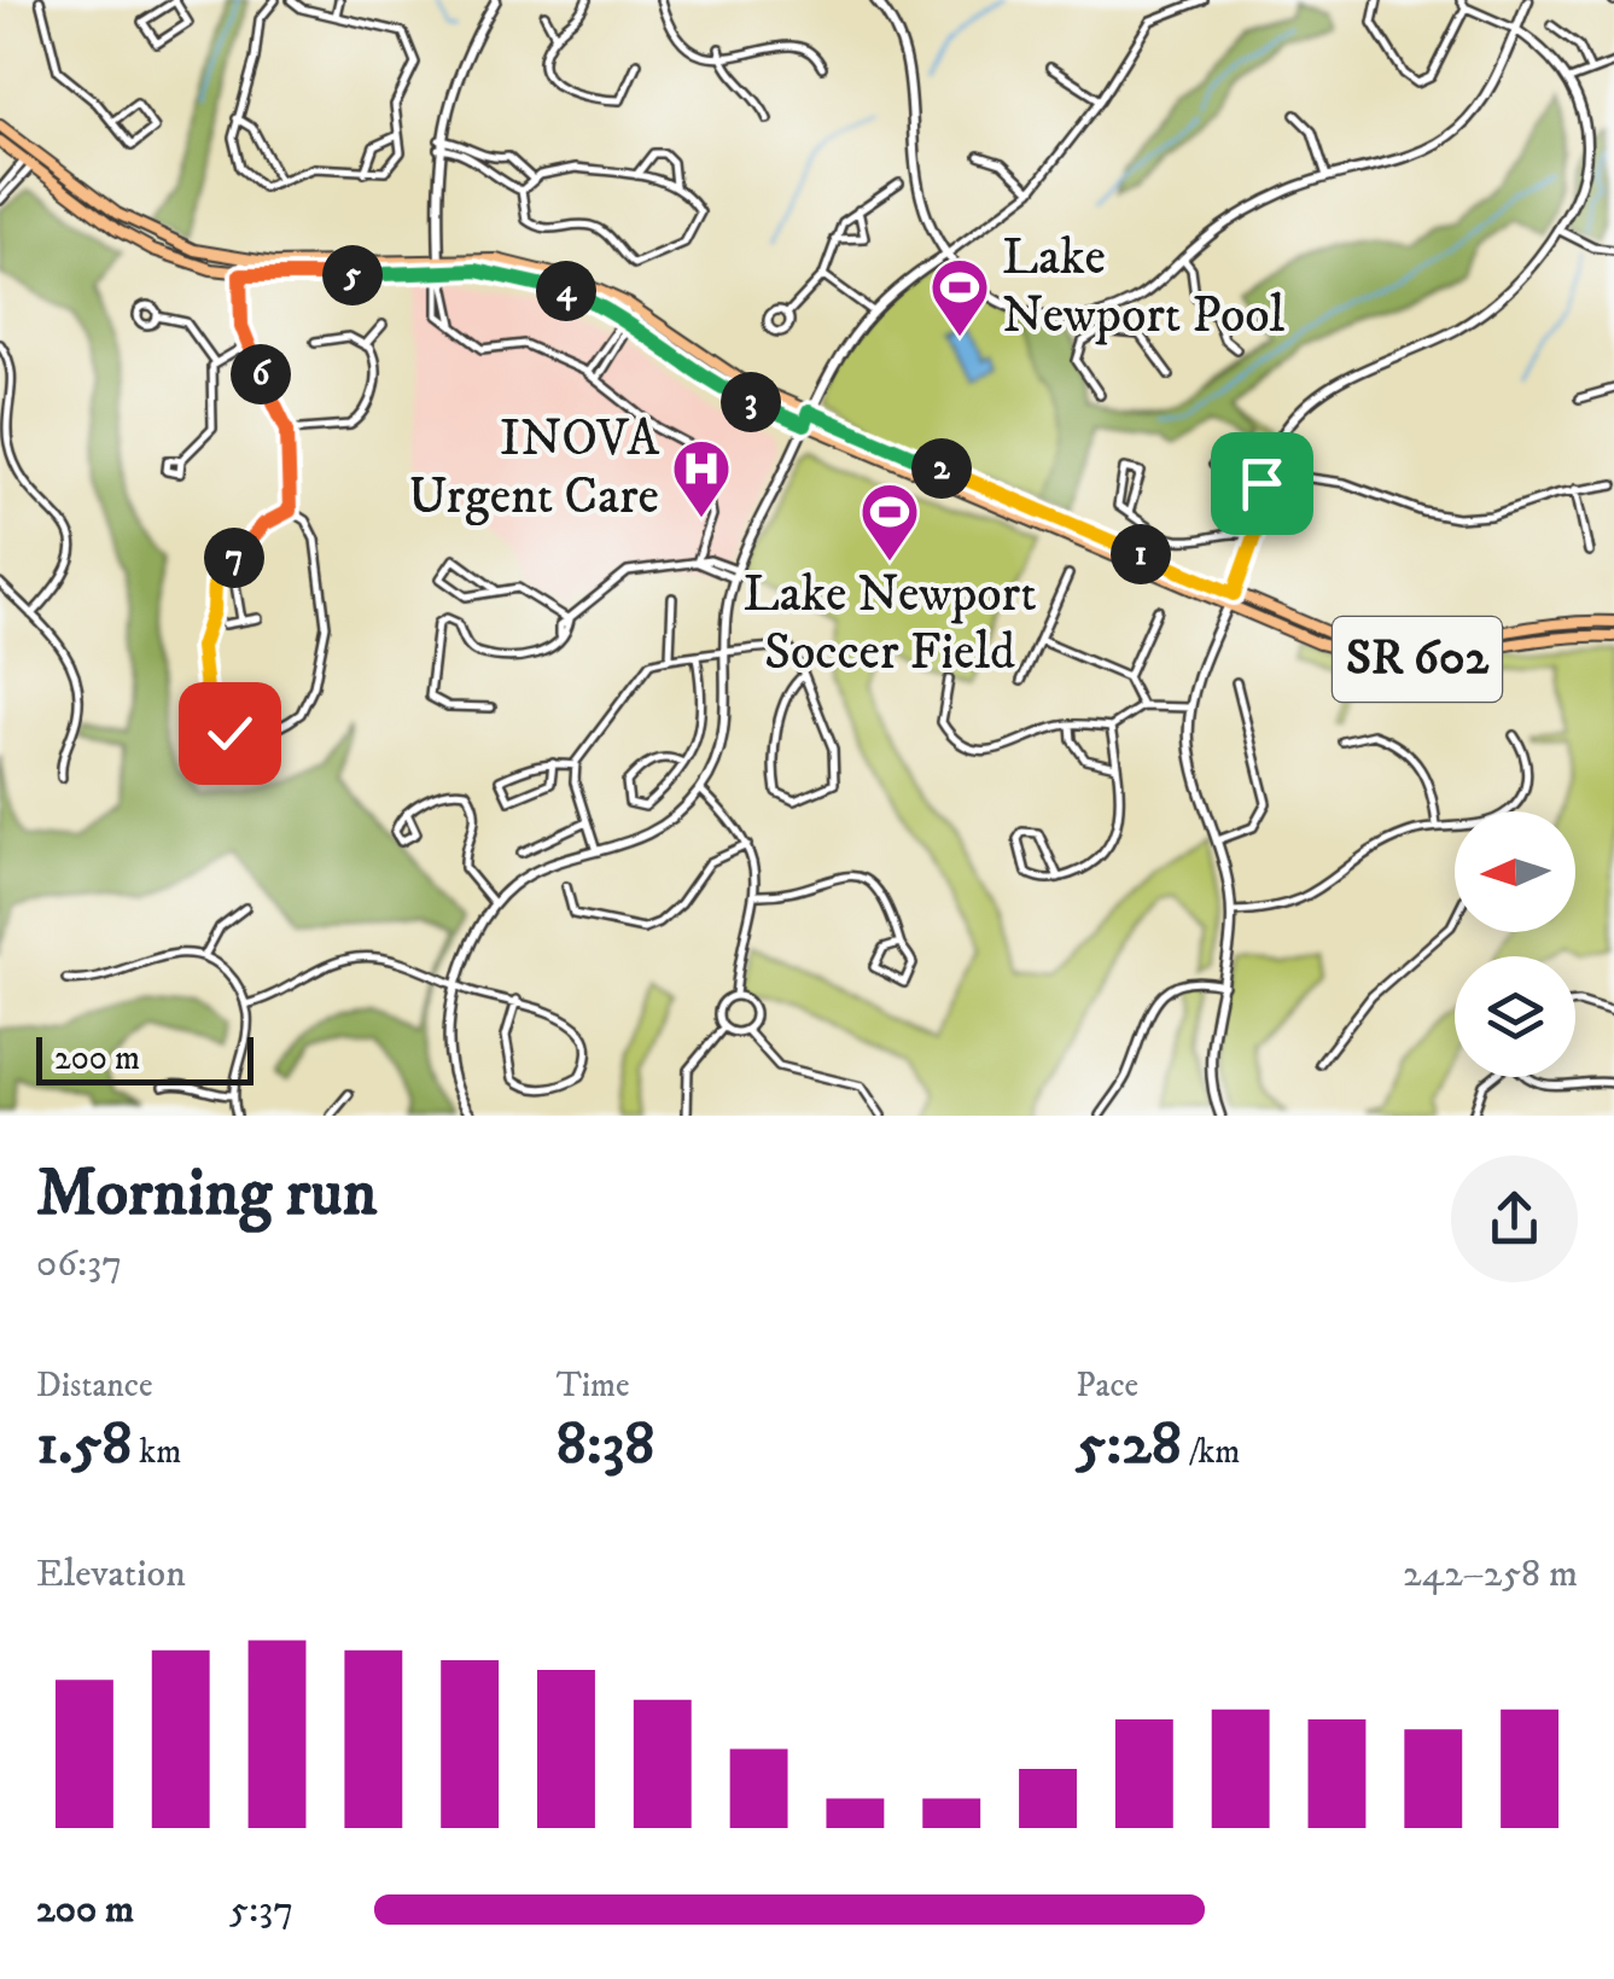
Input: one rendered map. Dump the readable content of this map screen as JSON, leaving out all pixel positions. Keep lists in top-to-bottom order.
{
  "streets": {
    "main road": ["SR 602"]
  },
  "places": {
    "sports": ["Lake Newport Pool", "Lake Newport Soccer Field"],
    "hospital": ["INOVA Urgent Care"]
  },
  "scale_bar": "200 m",
  "north": "left",
  "page": {
    "pins": [
      "5",
      "4",
      "6",
      "3",
      "2",
      "1",
      "7"
    ],
    "scale": "200 m",
    "heading": ["Morning run", "06:37"],
    "stats": [
      ["Distance", "1.58 km"],
      ["Time", "8:38"],
      ["Pace", "5:28 /km"]
    ],
    "chart": ["Elevation", "242–258 m"],
    "list": [
      {
        "name": "200 m",
        "note": "5:37"
      }
    ]
  }
}
